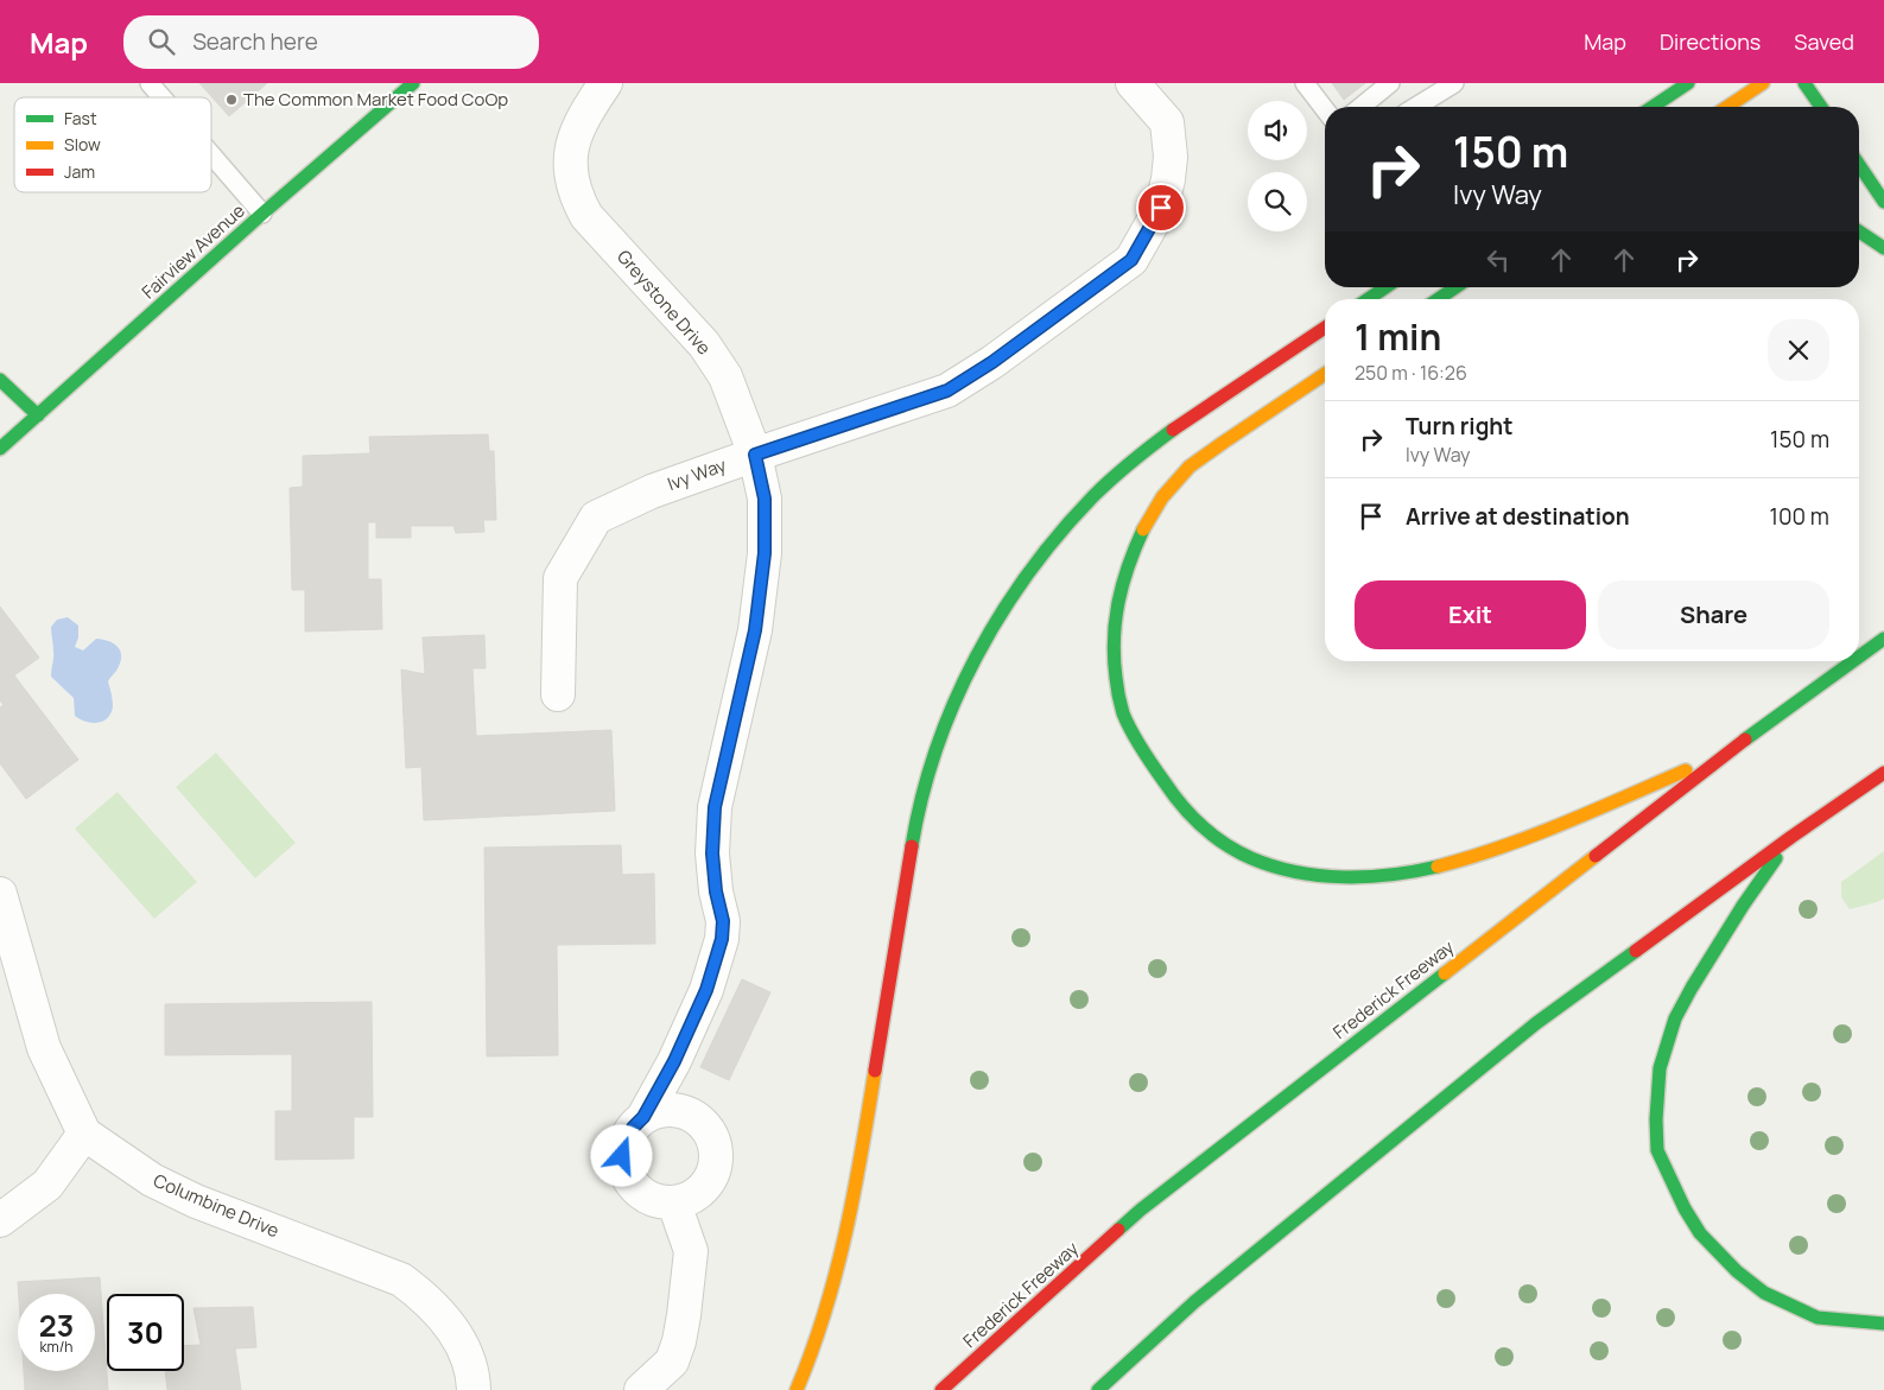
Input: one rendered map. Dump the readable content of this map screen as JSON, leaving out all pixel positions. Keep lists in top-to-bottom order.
{
  "streets": {
    "main road": ["Fairview Avenue", "Frederick Freeway"],
    "street": ["Greystone Drive", "Ivy Way", "Columbine Drive"]
  },
  "crossings": [
    ["Greystone Drive", "Ivy Way"]
  ],
  "places": ["The Common Market Food CoOp"],
  "legend": ["Fast", "Slow", "Jam"],
  "page": {
    "header": "Map",
    "search": "Search here",
    "nav": ["Map", "Directions", "Saved"],
    "turn": ["150 m", "Ivy Way"],
    "heading": ["1 min", "250 m · 16:26"],
    "list": [
      {
        "name": "Turn right",
        "note": "Ivy Way",
        "value": "150 m"
      },
      {
        "name": "Arrive at destination",
        "value": "100 m"
      }
    ],
    "buttons": ["Exit", "Share"],
    "speed": "23 km/h",
    "limit": "30"
  }
}
